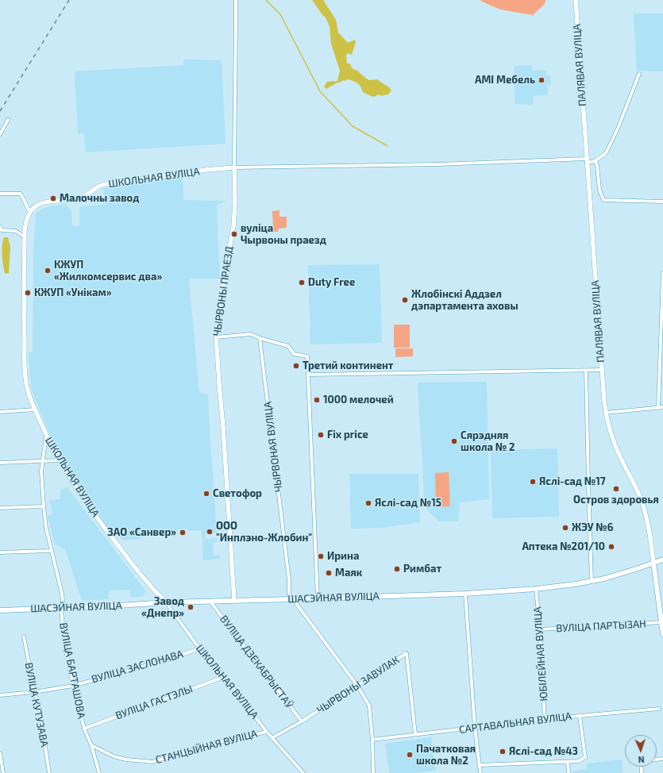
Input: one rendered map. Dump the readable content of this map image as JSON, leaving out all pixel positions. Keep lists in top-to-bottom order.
{
  "streets": {
    "main road": ["ПАЛЯВАЯ ВУЛІЦА", "ШАСЭЙНАЯ ВУЛІЦА"],
    "street": [
      "ШКОЛЬНАЯ ВУЛІЦА",
      "ЧЫРВОНЫ ПРАЕЗД",
      "ЧЫРВОНАЯ ВУЛІЦА",
      "ВУЛІЦА ПАРТЫЗАН",
      "ЮБІЛЕЙНАЯ ВУЛІЦА",
      "ВУЛІЦА ДЗЕКАБРЫСТАЎ",
      "ВУЛІЦА ЗАСЛОНАВА",
      "ВУЛІЦА БАРТАШОВА",
      "ЧЫРВОНЫ ЗАВУЛАК",
      "ВУЛІЦА ГАСТЭЛЫ",
      "ВУЛІЦА КУТУЗАВА",
      "САРТАВАЛЬНАЯ ВУЛІЦА",
      "СТАНЦЫЙНАЯ ВУЛІЦА"
    ]
  },
  "crossings": [
    ["ПАЛЯВАЯ ВУЛІЦА", "ШАСЭЙНАЯ ВУЛІЦА"],
    ["ПАЛЯВАЯ ВУЛІЦА", "ВУЛІЦА ПАРТЫЗАН"],
    ["ШКОЛЬНАЯ ВУЛІЦА", "ЧЫРВОНЫ ПРАЕЗД"],
    ["ШКОЛЬНАЯ ВУЛІЦА", "ШАСЭЙНАЯ ВУЛІЦА"],
    ["ШКОЛЬНАЯ ВУЛІЦА", "ВУЛІЦА ЗАСЛОНАВА"],
    ["ШКОЛЬНАЯ ВУЛІЦА", "ВУЛІЦА БАРТАШОВА"],
    ["ШКОЛЬНАЯ ВУЛІЦА", "ЧЫРВОНЫ ЗАВУЛАК"],
    ["ШКОЛЬНАЯ ВУЛІЦА", "ВУЛІЦА ГАСТЭЛЫ"],
    ["ШКОЛЬНАЯ ВУЛІЦА", "СТАНЦЫЙНАЯ ВУЛІЦА"],
    ["ЧЫРВОНЫ ПРАЕЗД", "ШАСЭЙНАЯ ВУЛІЦА"],
    ["ЧЫРВОНАЯ ВУЛІЦА", "ШАСЭЙНАЯ ВУЛІЦА"],
    ["ШАСЭЙНАЯ ВУЛІЦА", "ЮБІЛЕЙНАЯ ВУЛІЦА"],
    ["ШАСЭЙНАЯ ВУЛІЦА", "ВУЛІЦА ДЗЕКАБРЫСТАЎ"],
    ["ШАСЭЙНАЯ ВУЛІЦА", "ВУЛІЦА БАРТАШОВА"],
    ["ВУЛІЦА ПАРТЫЗАН", "ЮБІЛЕЙНАЯ ВУЛІЦА"],
    ["ЮБІЛЕЙНАЯ ВУЛІЦА", "САРТАВАЛЬНАЯ ВУЛІЦА"],
    ["ВУЛІЦА ДЗЕКАБРЫСТАЎ", "ЧЫРВОНЫ ЗАВУЛАК"],
    ["ВУЛІЦА ЗАСЛОНАВА", "ВУЛІЦА БАРТАШОВА"],
    ["ВУЛІЦА ЗАСЛОНАВА", "ВУЛІЦА КУТУЗАВА"],
    ["ВУЛІЦА БАРТАШОВА", "ВУЛІЦА ГАСТЭЛЫ"],
    ["ВУЛІЦА БАРТАШОВА", "СТАНЦЫЙНАЯ ВУЛІЦА"],
    ["ЧЫРВОНЫ ЗАВУЛАК", "САРТАВАЛЬНАЯ ВУЛІЦА"]
  ],
  "places": [
    "AMI Мебель",
    "Малочны завод",
    "вуліца Чырвоны праезд",
    "КЖУП «Жилкомсервис два»",
    "Duty Free",
    "КЖУП «Унікам»",
    "Жлобінскі Аддзел дэпартамента аховы",
    "Третий континент",
    "1000 мелочей",
    "Fix price",
    "Сярэдняя школа № 2",
    "Яслі-сад №17",
    "Остров здоровья",
    "Светофор",
    "Яслі-сад №15",
    "ЖЭУ №6",
    "ООО \"Инплэно-Жлобин\"",
    "ЗАО «Санвер»",
    "Аптека №201/10",
    "Ирина",
    "Римбат",
    "Маяк",
    "Завод «Днепр»",
    "Яслі-сад №43",
    "Пачатковая школа №2"
  ],
  "north": "bottom"
}
